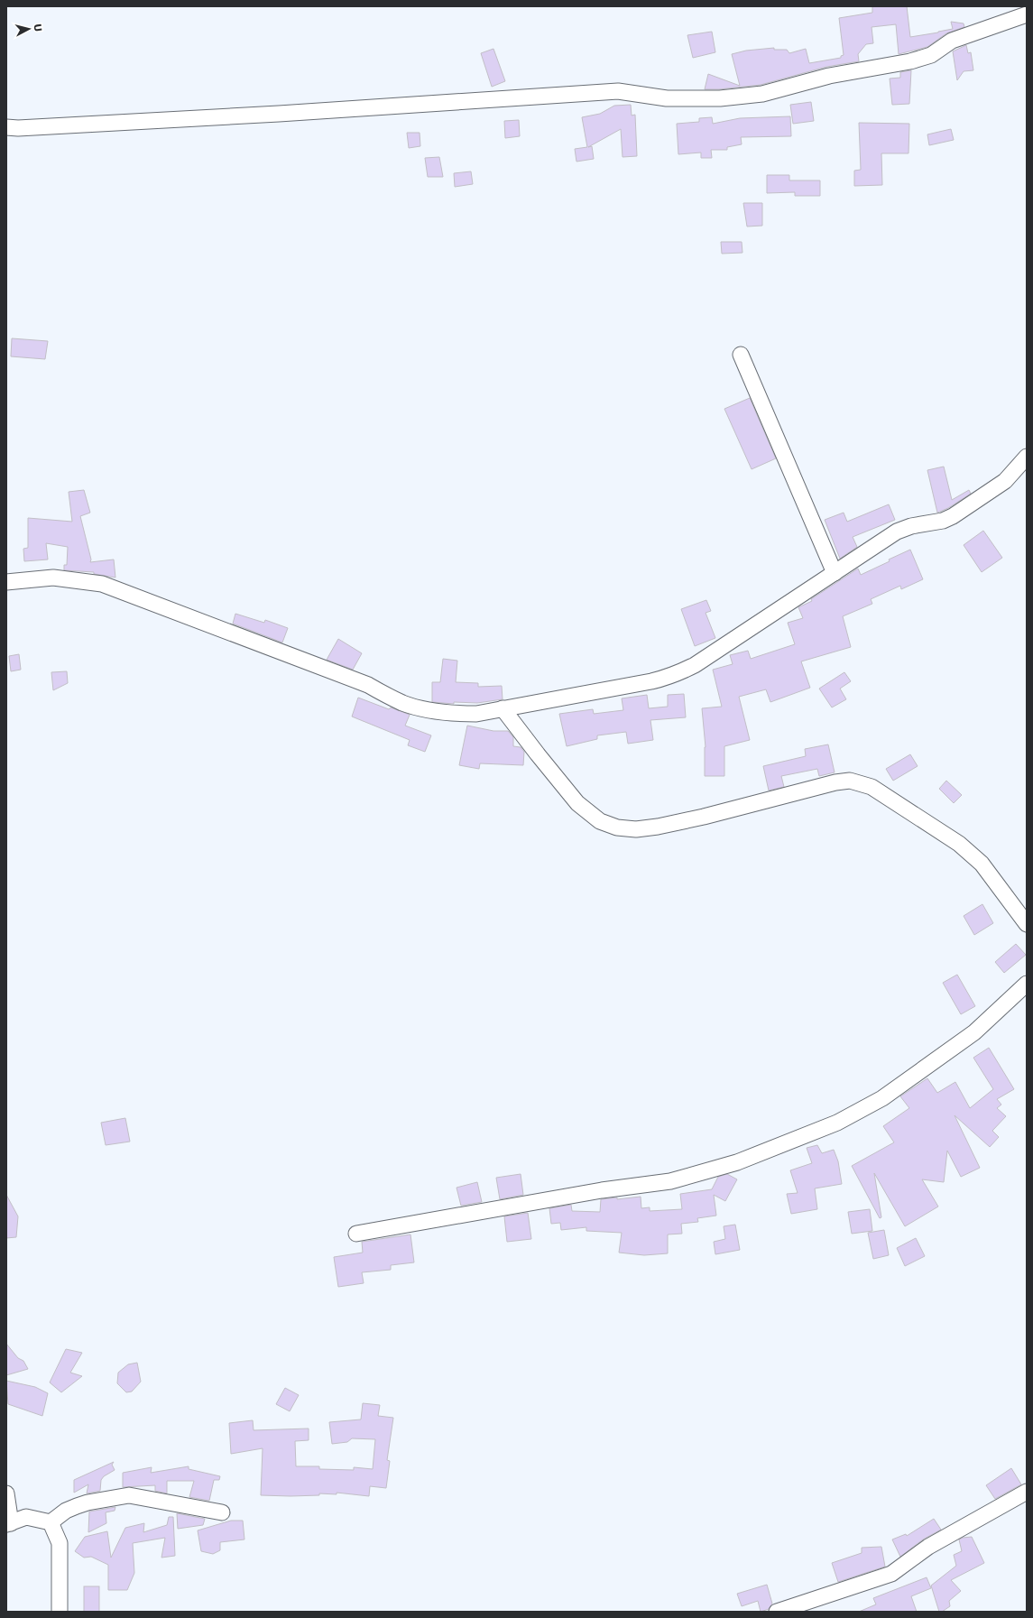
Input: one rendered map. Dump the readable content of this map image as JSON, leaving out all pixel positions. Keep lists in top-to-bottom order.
{
  "north": "right"
}
